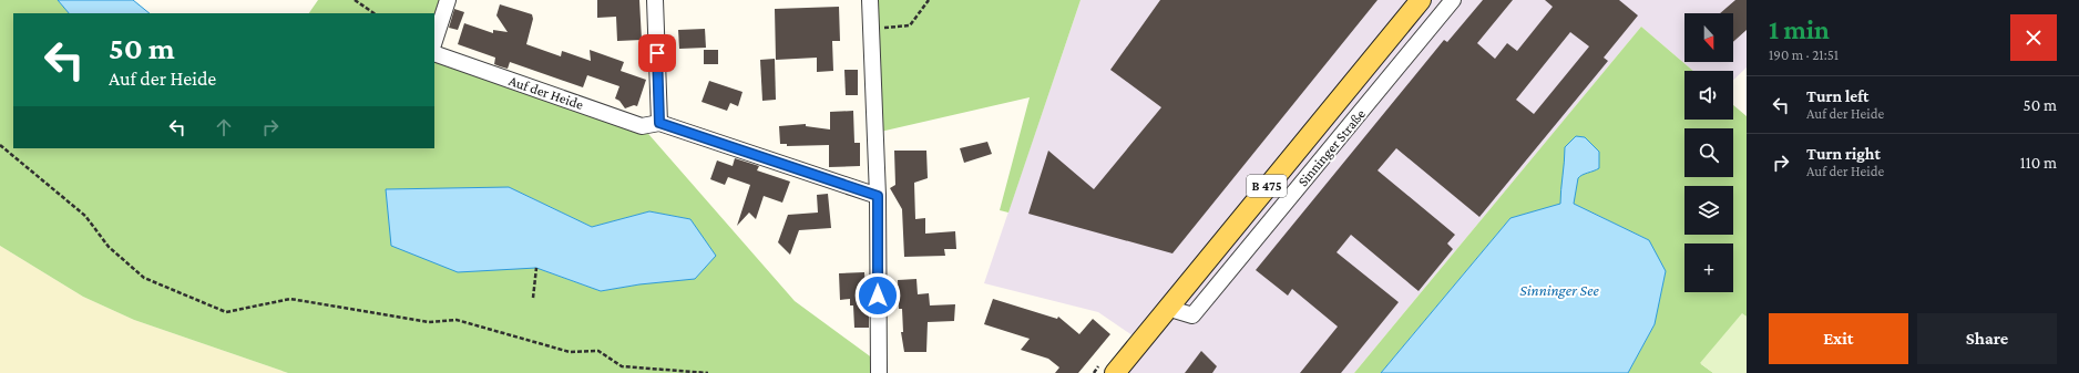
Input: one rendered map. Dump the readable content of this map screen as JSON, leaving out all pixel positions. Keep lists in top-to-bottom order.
{
  "streets": {
    "main road": ["Sinninger Straße", "B 475"],
    "street": ["Auf der Heide"]
  },
  "water": ["Sinninger See"],
  "north": "bottom",
  "page": {
    "heading": ["1 min", "190 m · 21:51"],
    "map_buttons": "+",
    "turn": ["50 m", "Auf der Heide"],
    "list": [
      {
        "name": "Turn left",
        "note": "Auf der Heide",
        "value": "50 m"
      },
      {
        "name": "Turn right",
        "note": "Auf der Heide",
        "value": "110 m"
      }
    ],
    "buttons": ["Exit", "Share"]
  }
}
